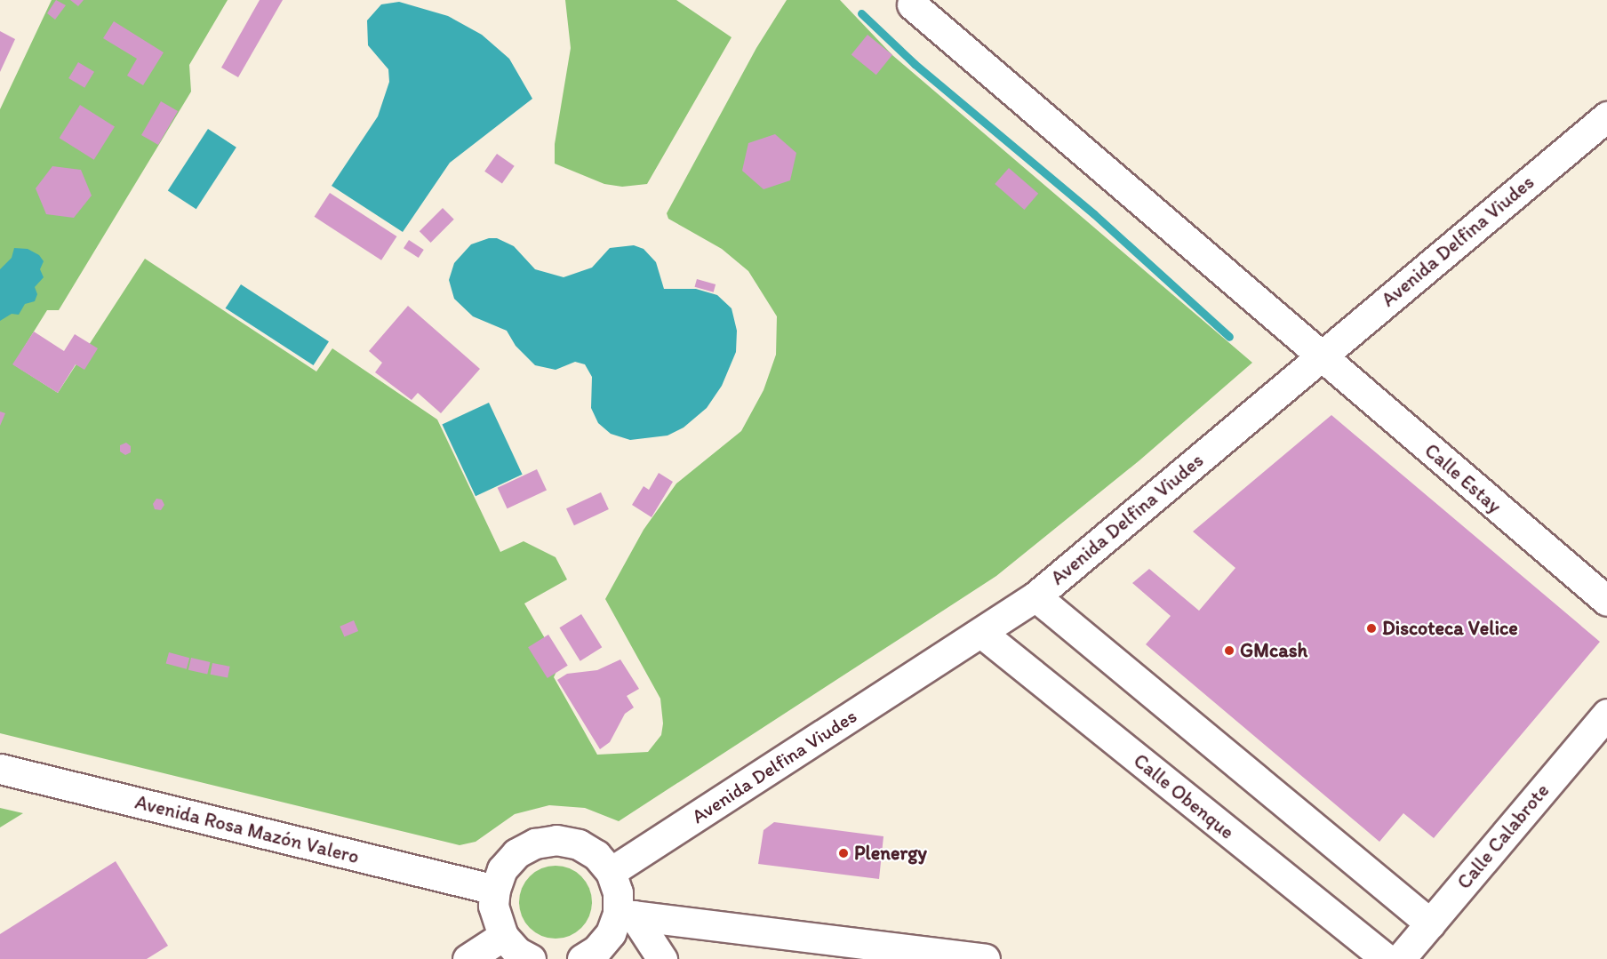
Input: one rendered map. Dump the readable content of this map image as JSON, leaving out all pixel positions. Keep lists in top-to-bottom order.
{
  "streets": {
    "street": [
      "Avenida Delfina Viudes",
      "Calle Estay",
      "Calle Obenque",
      "Avenida Rosa Mazón Valero",
      "Calle Calabrote"
    ]
  },
  "crossings": [
    ["Avenida Delfina Viudes", "Calle Estay"],
    ["Avenida Delfina Viudes", "Calle Obenque"]
  ],
  "places": ["Discoteca Velice", "GMcash", "Plenergy"]
}
